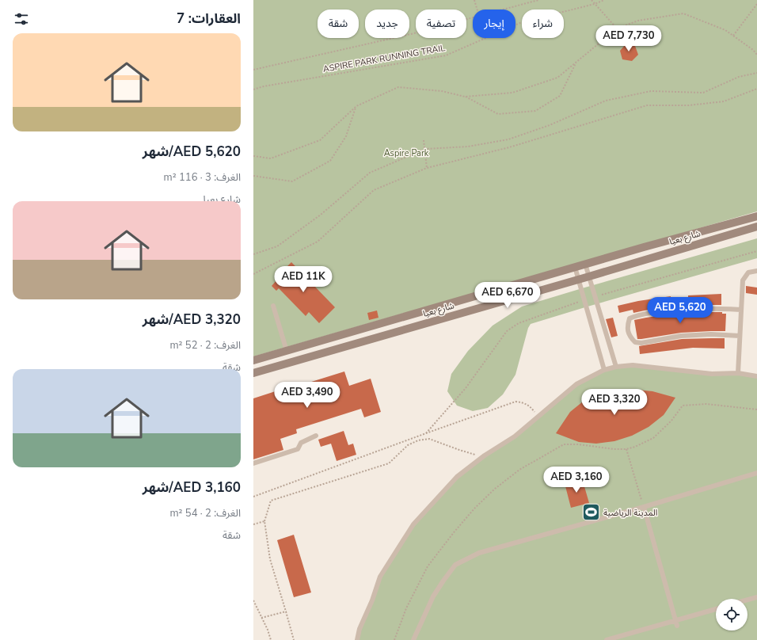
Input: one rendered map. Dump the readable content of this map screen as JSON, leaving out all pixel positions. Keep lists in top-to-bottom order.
{
  "streets": {
    "street": ["شارع بعيا"],
    "path": ["ASPIRE PARK RUNNING TRAIL"]
  },
  "parks": ["Aspire Park"],
  "places": {
    "sports": ["المدينة الرياضية"]
  },
  "page": {
    "heading": "العقارات: 7",
    "chip": [
      "شراء",
      "إيجار",
      "تصفية",
      "جديد",
      "شقة"
    ],
    "price": [
      "AED 7,730",
      "AED 11K",
      "AED 6,670",
      "AED 5,620",
      "AED 3,490",
      "AED 3,320",
      "AED 3,160"
    ],
    "list": [
      {
        "name": "AED 5,620/شهر",
        "note": "الغرف: 3 · 116 m² · شارع بعيا"
      },
      {
        "name": "AED 3,320/شهر",
        "note": "الغرف: 2 · 52 m² · شقة"
      },
      {
        "name": "AED 3,160/شهر",
        "note": "الغرف: 2 · 54 m² · شقة"
      }
    ]
  }
}
